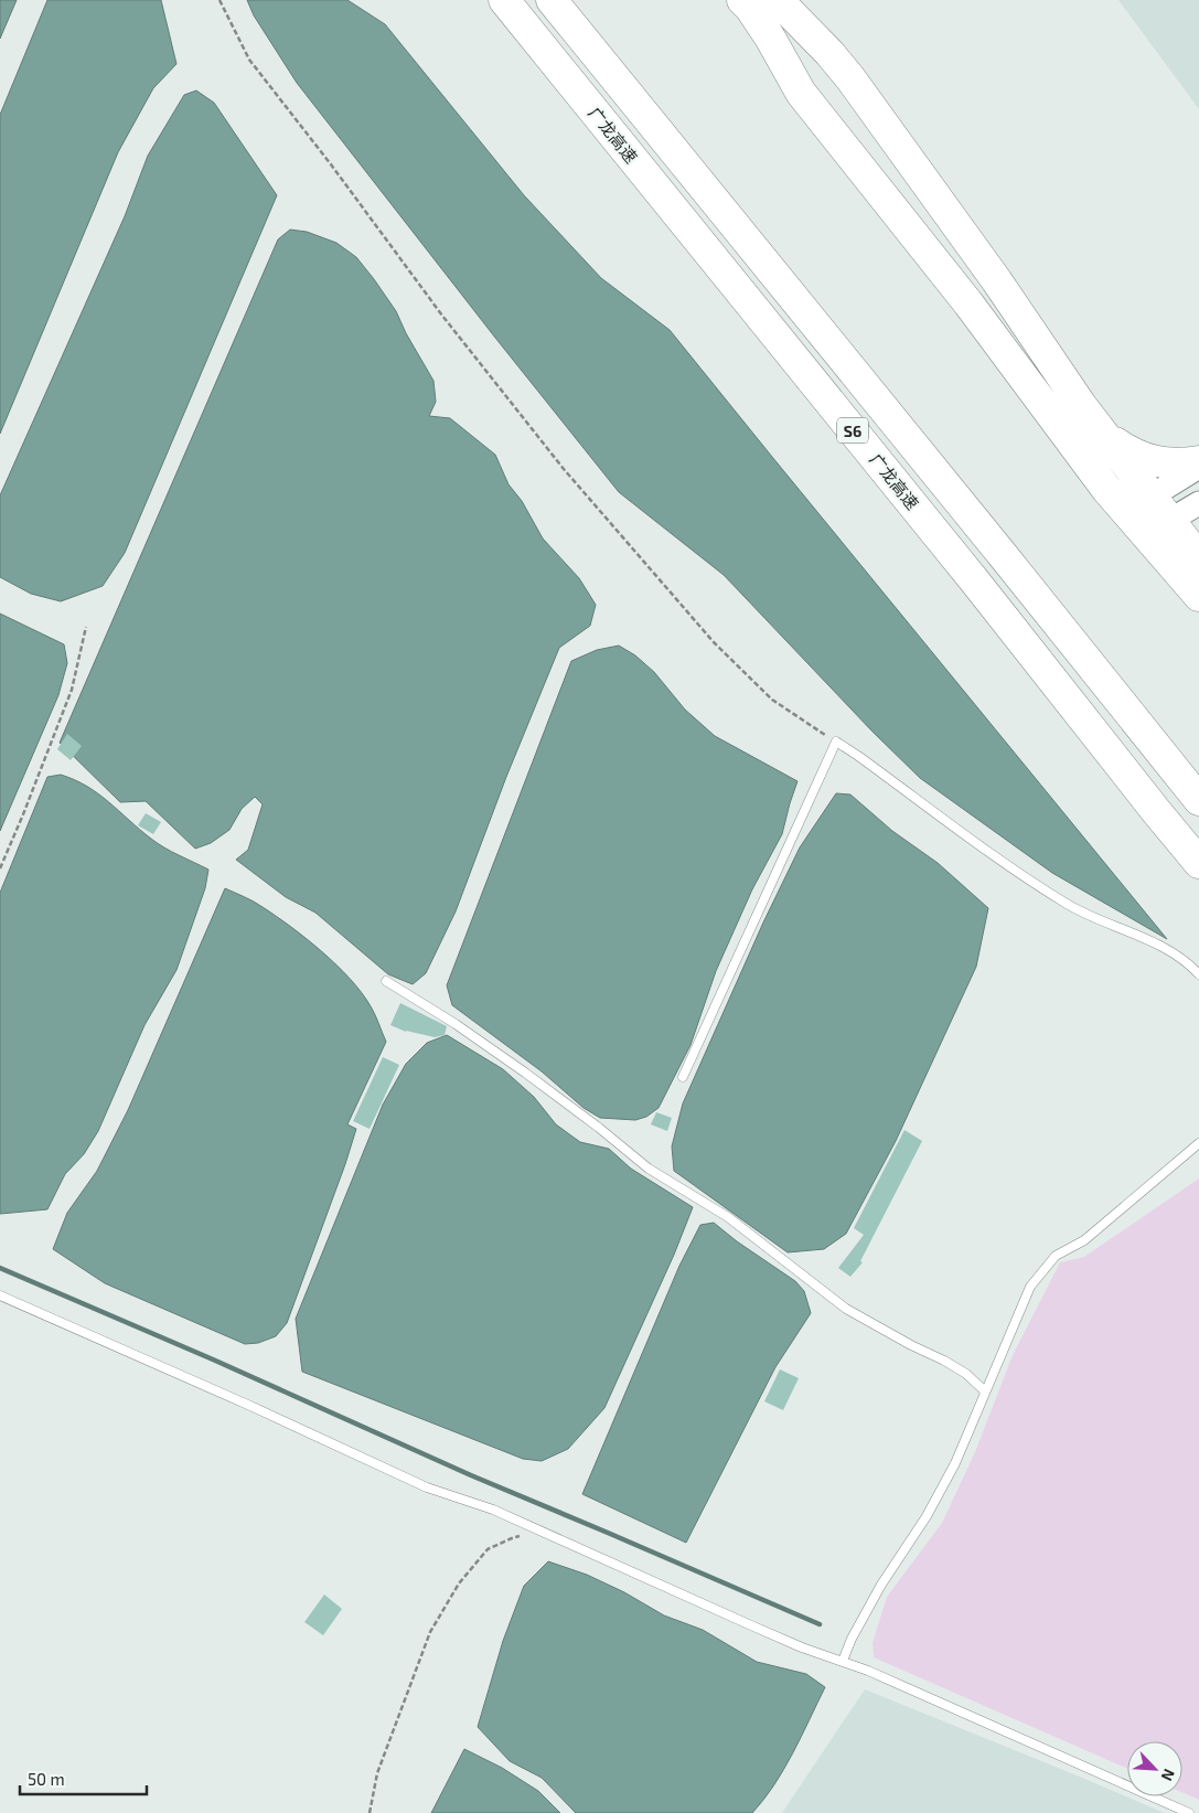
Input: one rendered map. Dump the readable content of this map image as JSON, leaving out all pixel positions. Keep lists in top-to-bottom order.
{
  "streets": {
    "highway": ["广龙高速", "S6"]
  },
  "scale_bar": "50 m",
  "north": "bottom right"
}
